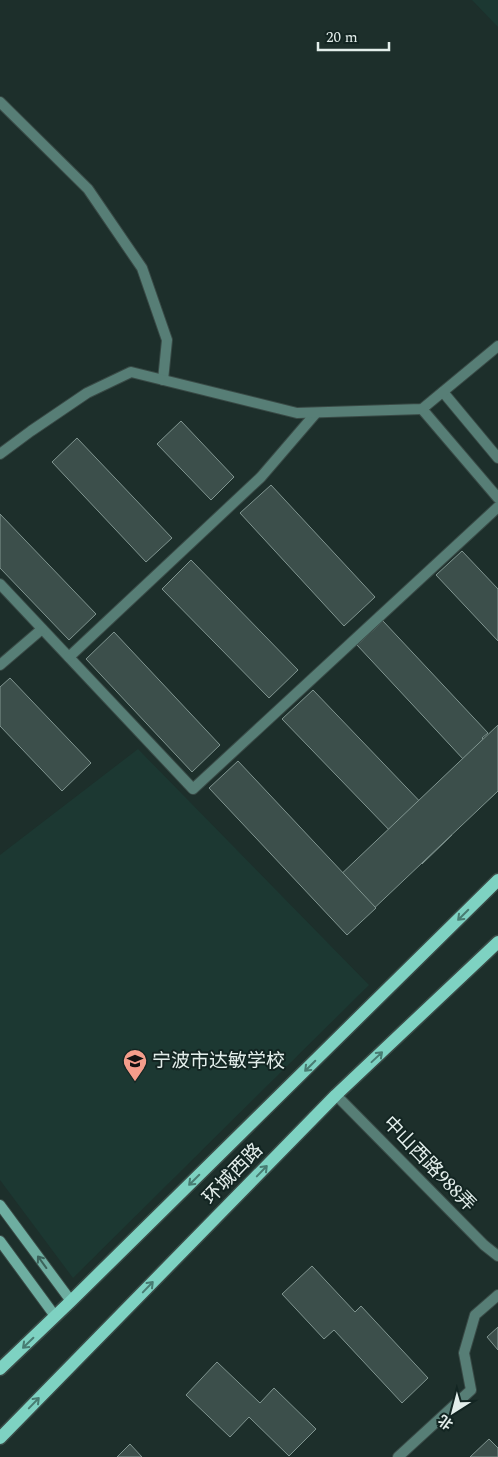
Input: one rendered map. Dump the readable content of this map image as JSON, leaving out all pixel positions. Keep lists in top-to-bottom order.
{
  "streets": {
    "main road": ["环城西路"],
    "street": ["中山西路988弄"]
  },
  "crossings": [
    ["中山西路988弄", "环城西路"]
  ],
  "places": {
    "school or university": ["宁波市达敏学校"]
  },
  "scale_bar": "20 m",
  "north": "bottom left"
}
